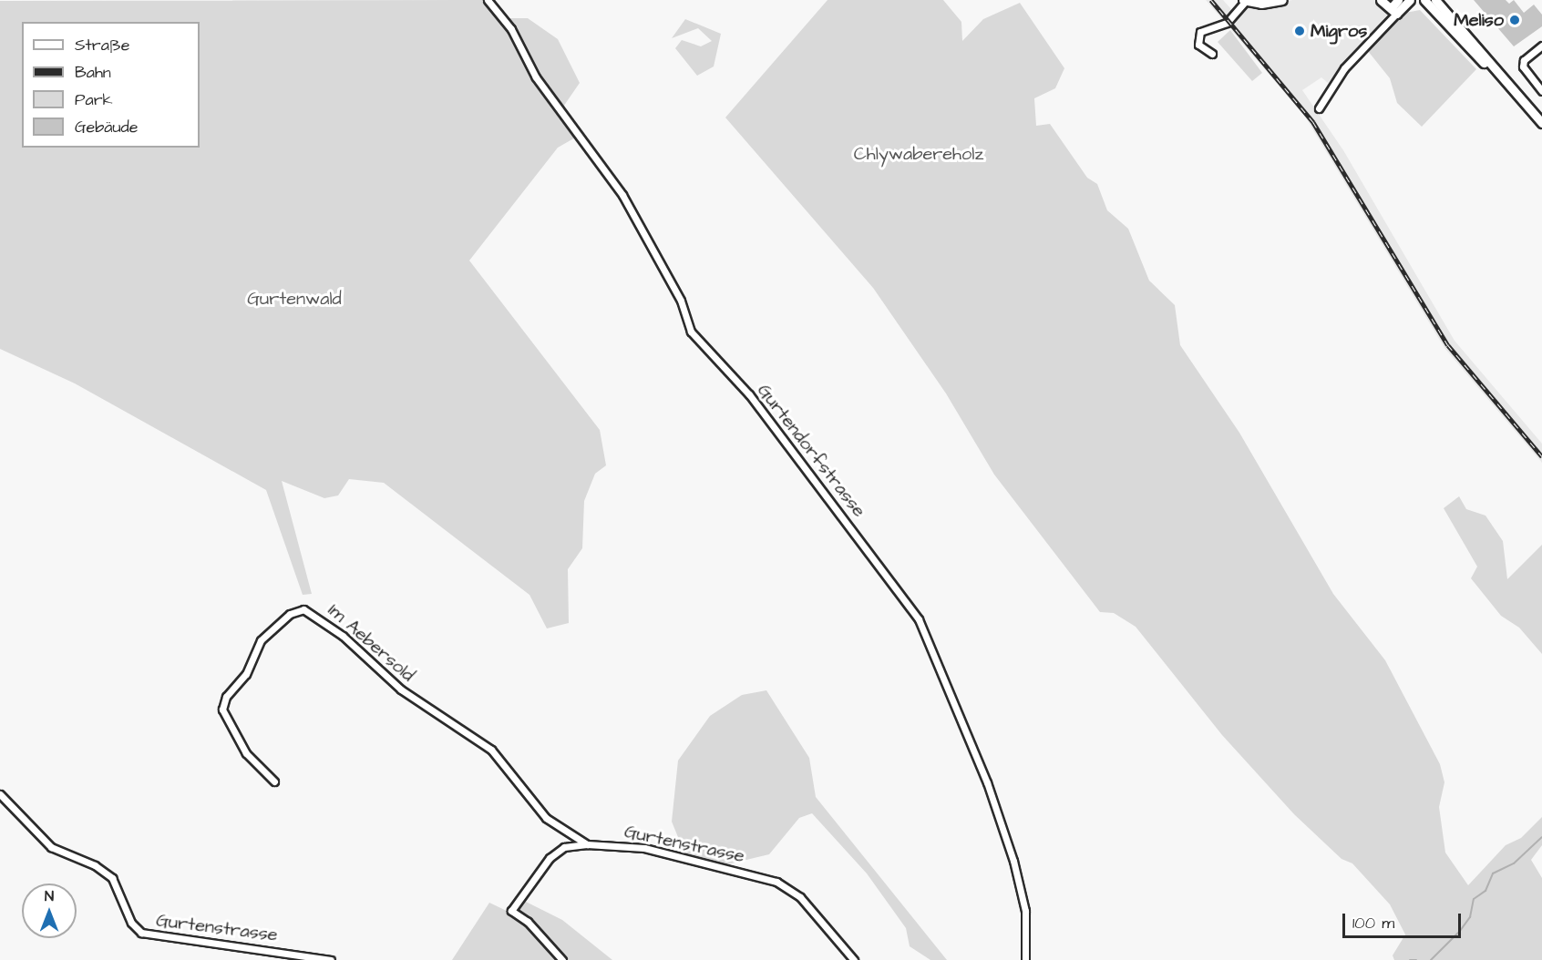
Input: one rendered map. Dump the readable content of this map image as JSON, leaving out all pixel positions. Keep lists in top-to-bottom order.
{
  "streets": {
    "street": ["Gurtendorfstrasse", "Im Aebersold", "Gurtenstrasse"]
  },
  "crossings": [
    ["Im Aebersold", "Gurtenstrasse"]
  ],
  "parks": ["Chlywabereholz", "Gurtenwald"],
  "places": ["Meliso", "Migros"],
  "legend": [
    "Straße",
    "Bahn",
    "Park",
    "Gebäude"
  ],
  "scale_bar": "100 m",
  "north": "top"
}
